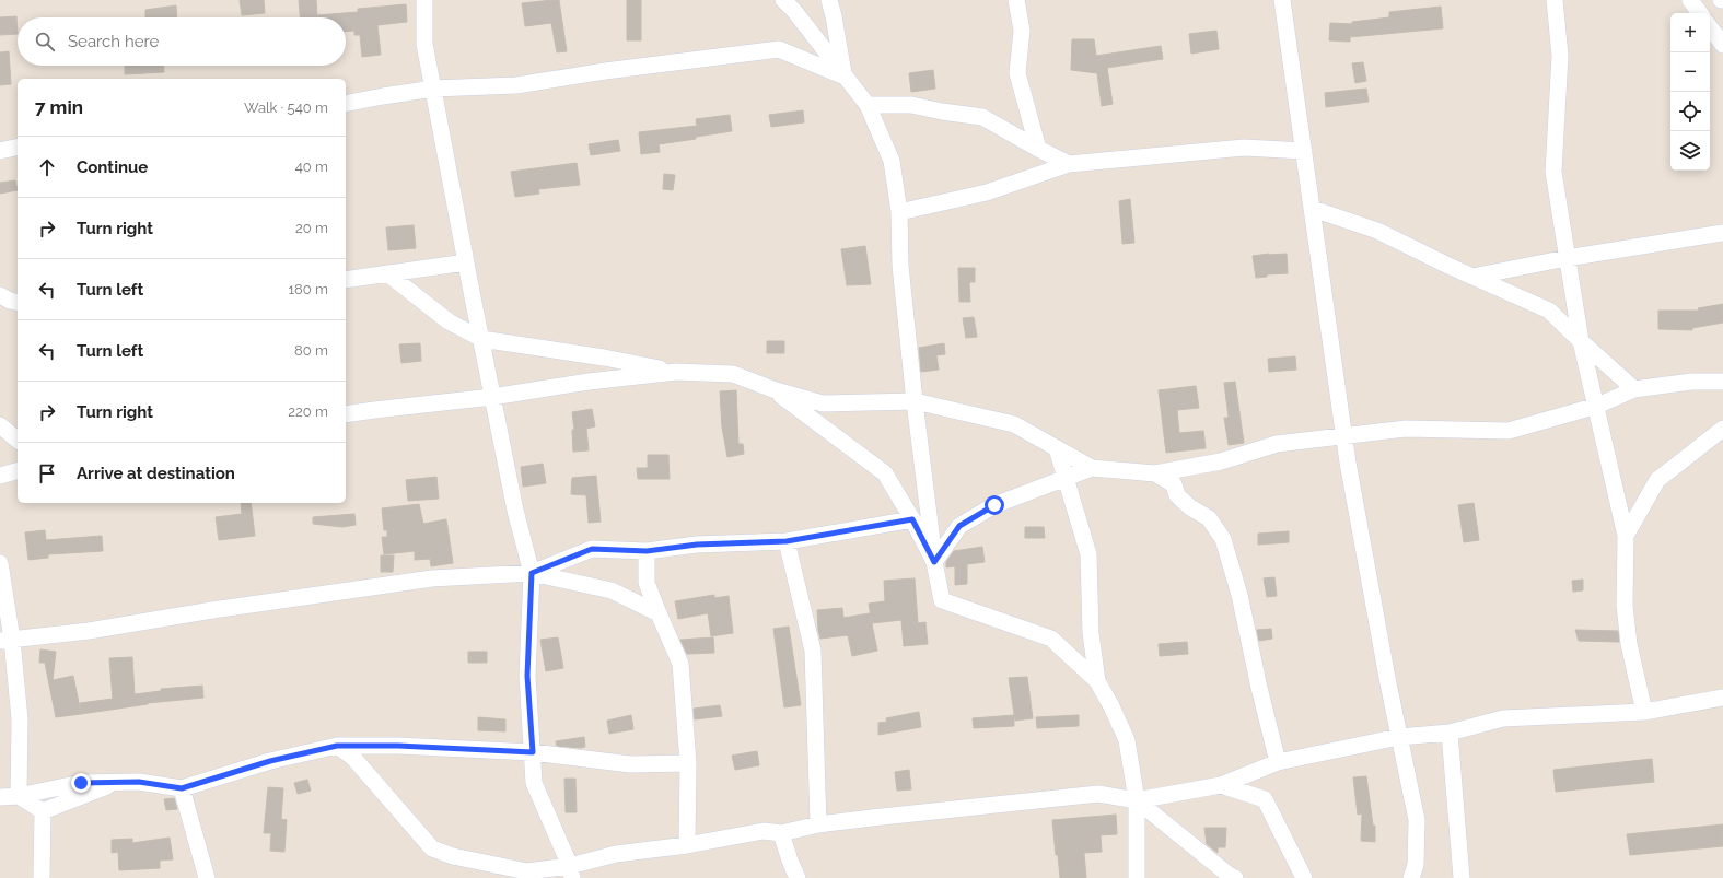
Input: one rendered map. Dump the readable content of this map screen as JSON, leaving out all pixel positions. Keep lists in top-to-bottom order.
{
  "page": {
    "map_buttons": ["+", "−"],
    "search": "Search here",
    "heading": ["7 min", "Walk · 540 m"],
    "list": [
      ["Continue", "40 m"],
      ["Turn right", "20 m"],
      ["Turn left", "180 m"],
      ["Turn left", "80 m"],
      ["Turn right", "220 m"],
      "Arrive at destination"
    ]
  }
}
